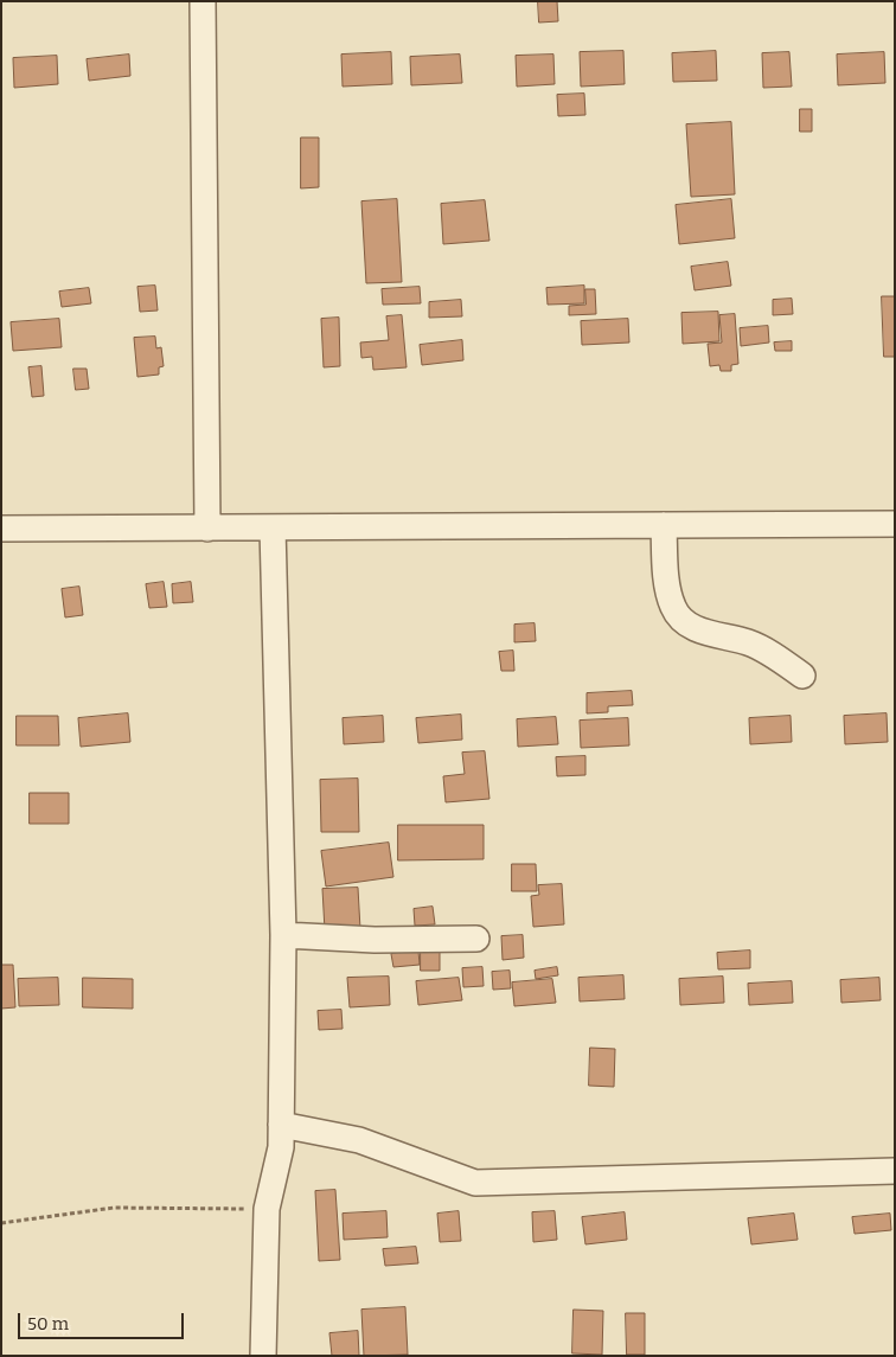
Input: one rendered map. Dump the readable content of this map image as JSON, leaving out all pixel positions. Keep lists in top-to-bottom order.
{
  "scale_bar": "50 m"
}
